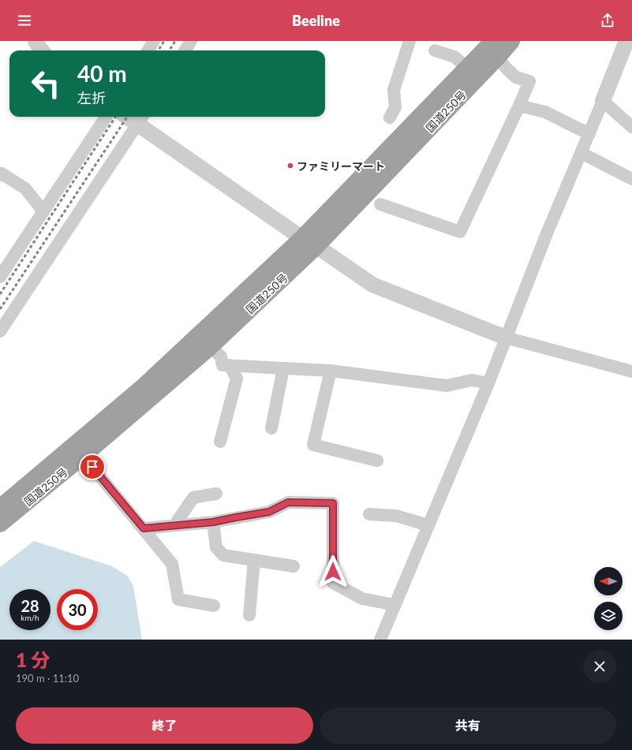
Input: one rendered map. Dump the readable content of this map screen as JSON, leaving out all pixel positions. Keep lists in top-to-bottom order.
{
  "streets": {
    "highway": ["国道250号"]
  },
  "places": ["ファミリーマート"],
  "north": "left",
  "page": {
    "header": "Beeline",
    "turn": ["40 m", "左折"],
    "speed": "28 km/h",
    "limit": "30",
    "heading": ["1 分", "190 m · 11:10"],
    "buttons": ["終了", "共有"]
  }
}
